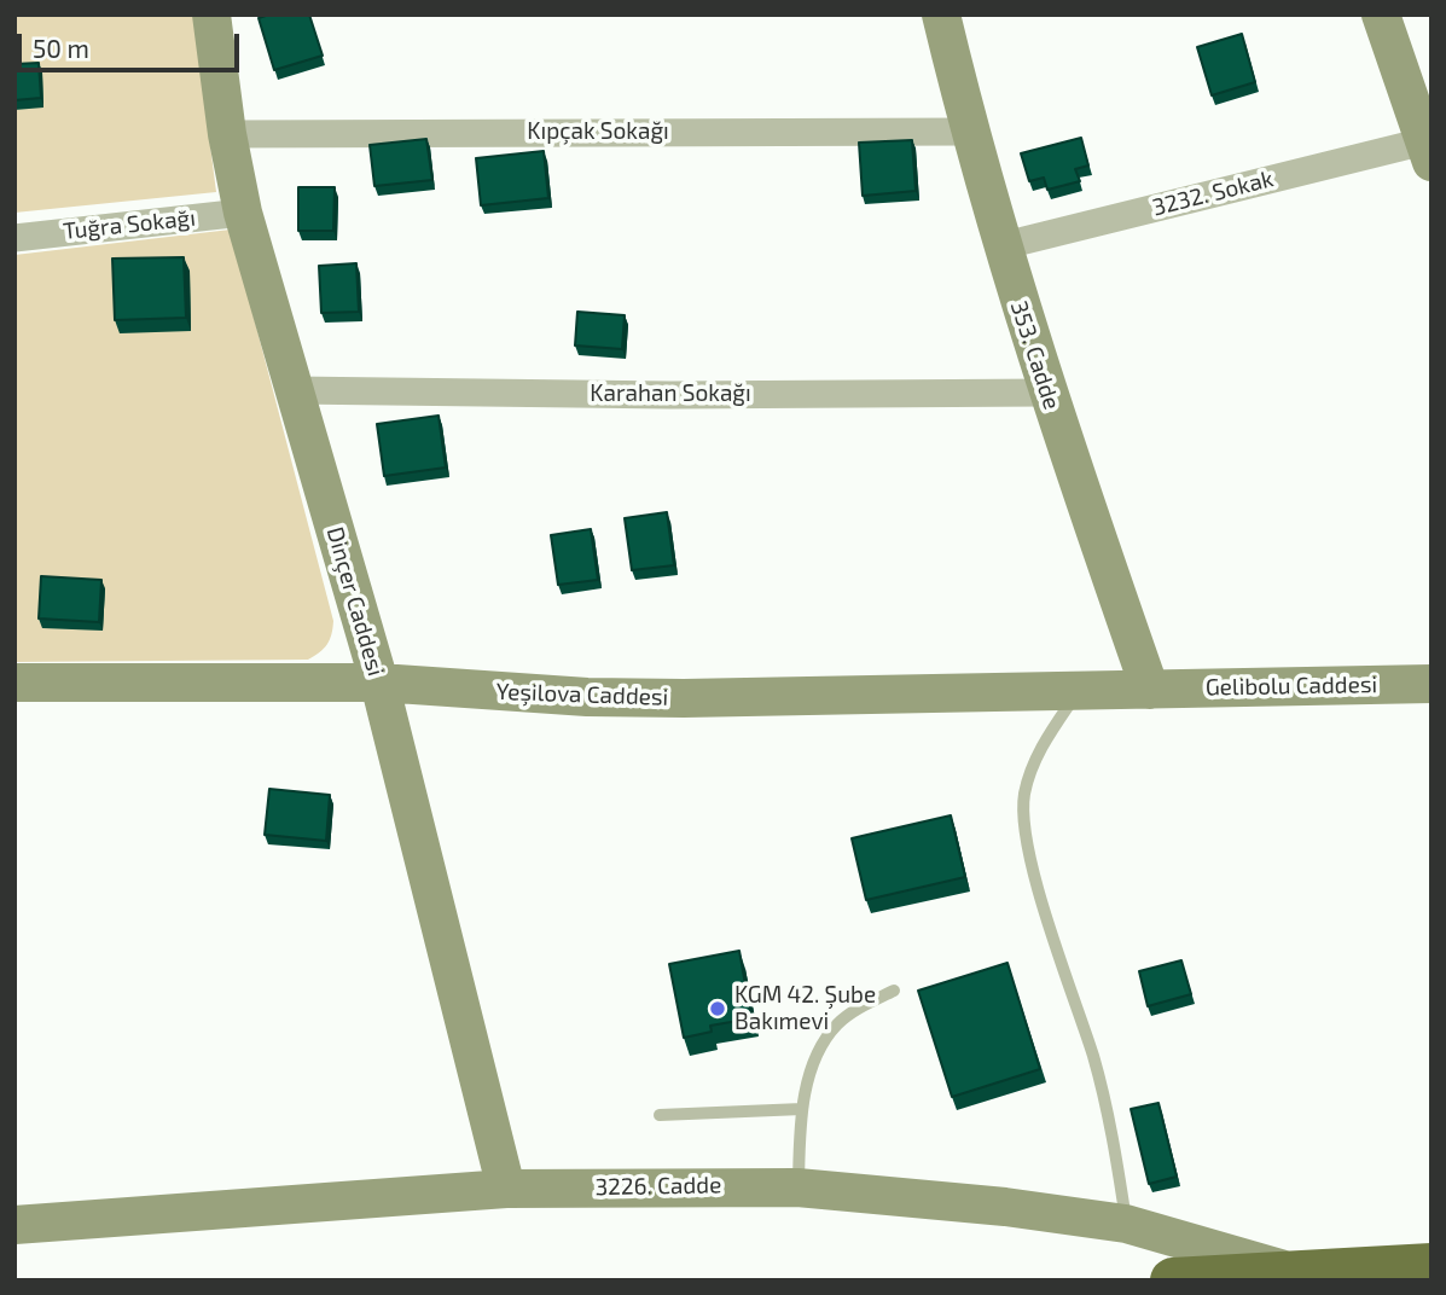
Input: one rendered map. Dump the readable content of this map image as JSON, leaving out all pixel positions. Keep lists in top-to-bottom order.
{
  "streets": {
    "street": [
      "Kıpçak Sokağı",
      "3232. Sokak",
      "Tuğra Sokağı",
      "353. Cadde",
      "Karahan Sokağı",
      "Dinçer Caddesi",
      "Gelibolu Caddesi",
      "Yeşilova Caddesi",
      "3226. Cadde"
    ]
  },
  "crossings": [
    ["Kıpçak Sokağı", "353. Cadde"],
    ["Kıpçak Sokağı", "Dinçer Caddesi"],
    ["3232. Sokak", "353. Cadde"],
    ["Tuğra Sokağı", "Dinçer Caddesi"],
    ["353. Cadde", "Karahan Sokağı"],
    ["353. Cadde", "Gelibolu Caddesi"],
    ["353. Cadde", "Yeşilova Caddesi"],
    ["Karahan Sokağı", "Dinçer Caddesi"],
    ["Dinçer Caddesi", "Yeşilova Caddesi"],
    ["Dinçer Caddesi", "3226. Cadde"],
    ["Gelibolu Caddesi", "Yeşilova Caddesi"]
  ],
  "places": ["KGM 42. Şube Bakımevi"],
  "scale_bar": "50 m"
}
